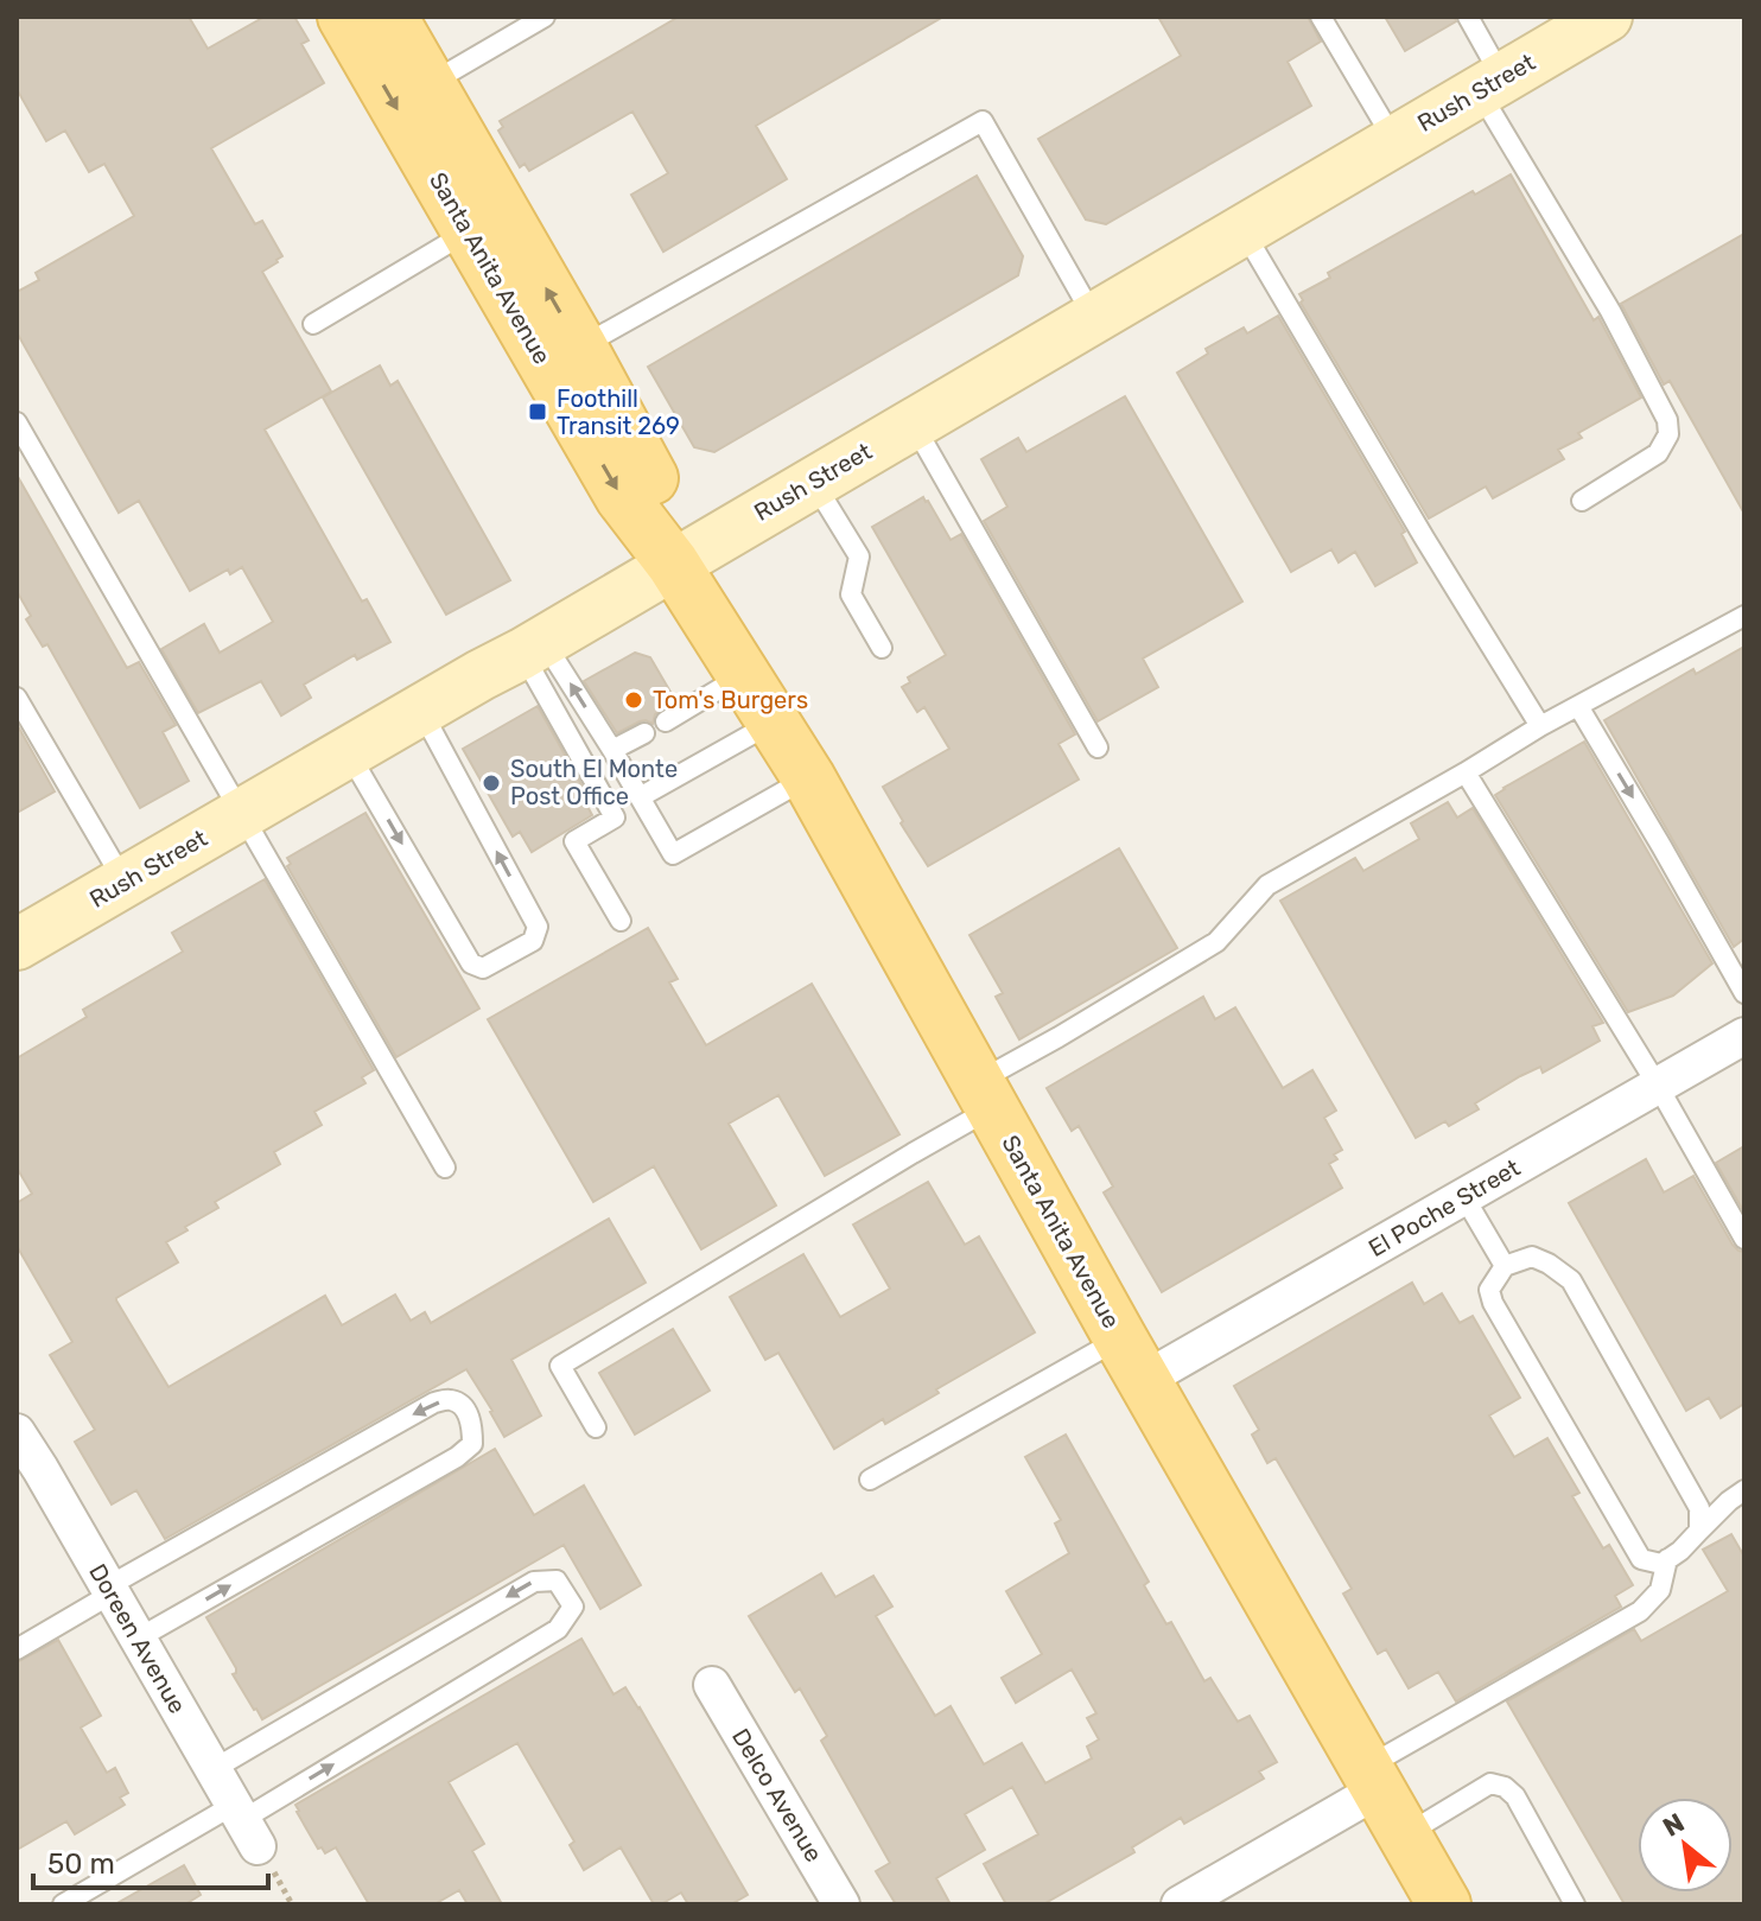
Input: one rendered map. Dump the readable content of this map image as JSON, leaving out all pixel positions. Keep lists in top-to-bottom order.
{
  "streets": {
    "main road": ["Santa Anita Avenue"],
    "street": [
      "Rush Street",
      "El Poche Street",
      "Doreen Avenue",
      "Delco Avenue"
    ]
  },
  "crossings": [
    ["Rush Street", "Santa Anita Avenue"],
    ["Santa Anita Avenue", "El Poche Street"]
  ],
  "places": {
    "transit": ["Foothill Transit 269"],
    "other": ["Tom's Burgers", "South El Monte Post Office"]
  },
  "scale_bar": "50 m",
  "north": "top left"
}
